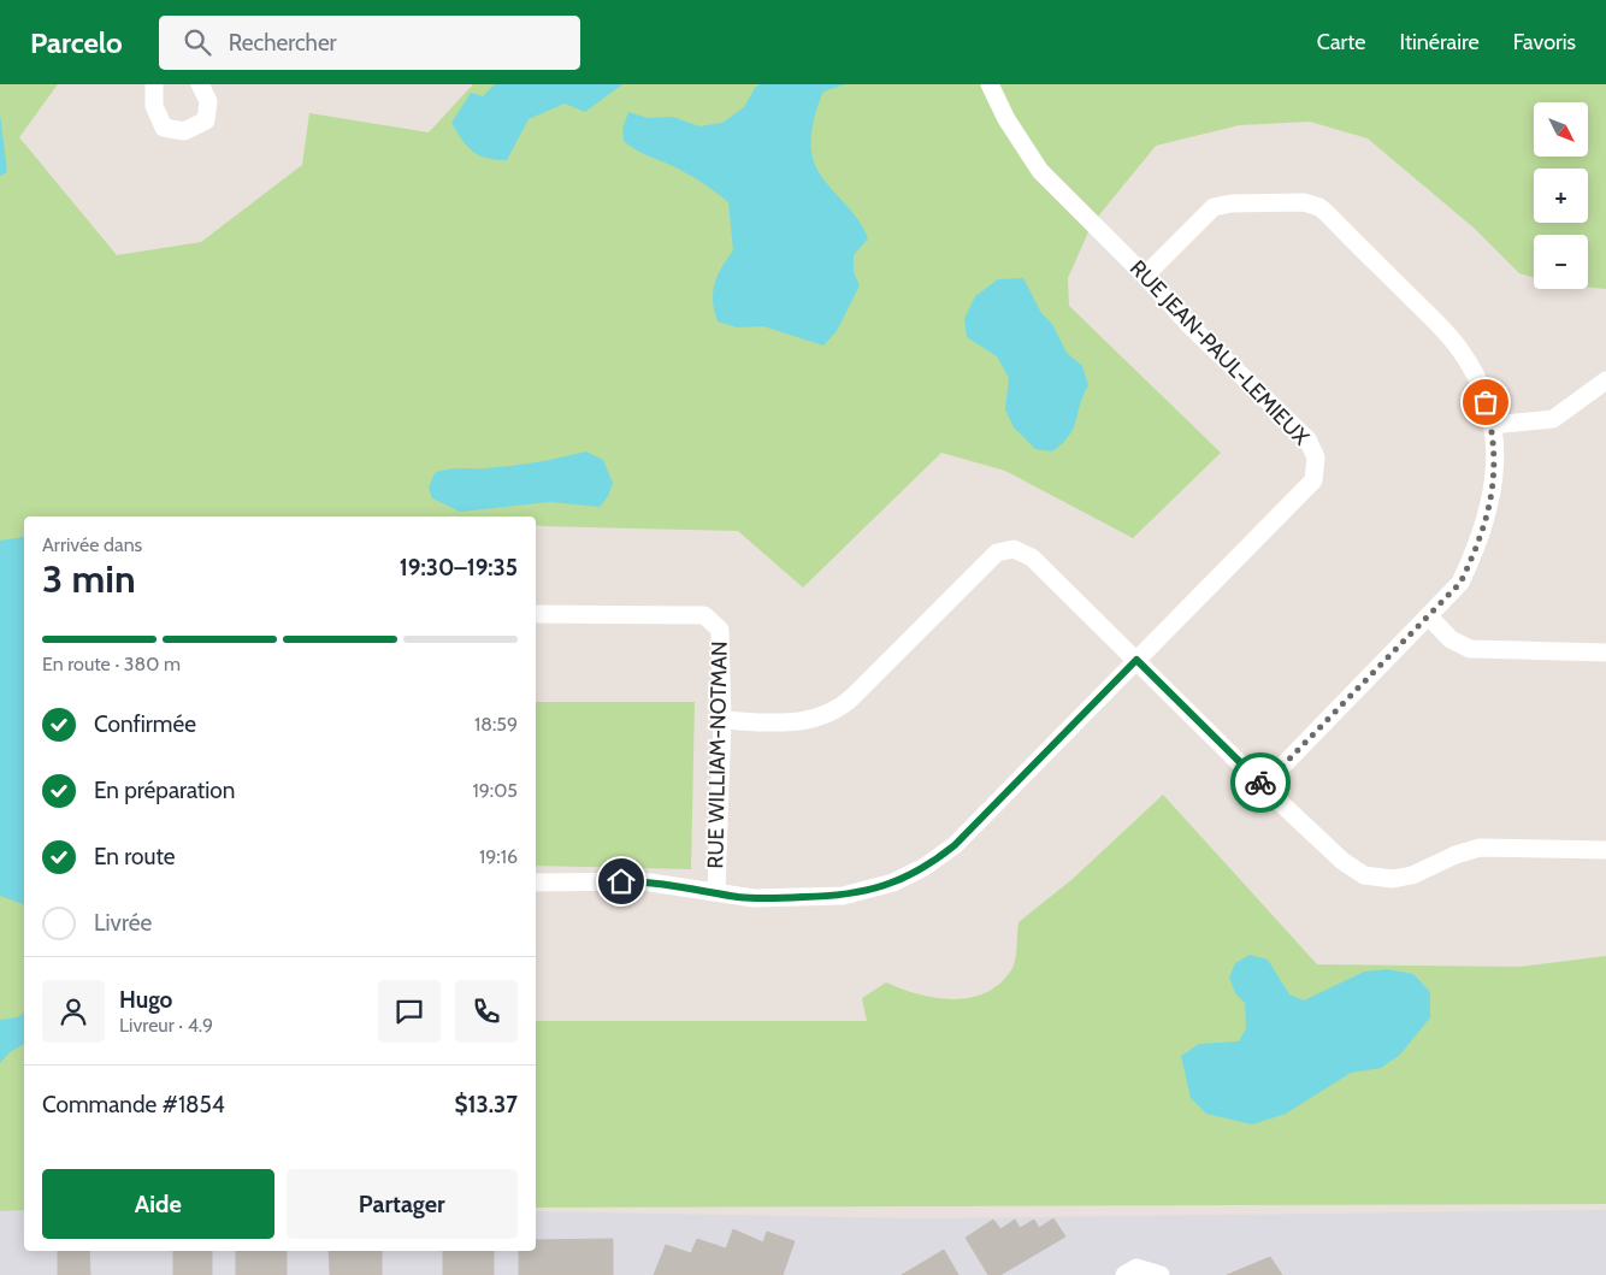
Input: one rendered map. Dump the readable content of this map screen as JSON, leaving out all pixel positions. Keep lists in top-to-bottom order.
{
  "streets": {
    "street": ["RUE JEAN-PAUL-LEMIEUX", "RUE WILLIAM-NOTMAN"]
  },
  "crossings": [
    ["RUE JEAN-PAUL-LEMIEUX", "RUE WILLIAM-NOTMAN"]
  ],
  "north": "bottom right",
  "page": {
    "header": "Parcelo",
    "search": "Rechercher",
    "nav": ["Carte", "Itinéraire", "Favoris"],
    "map_buttons": ["+", "−"],
    "heading": ["3 min", "Arrivée dans", "19:30–19:35"],
    "panel": [
      "Hugo",
      "Livreur · 4.9",
      "Commande #1854",
      "$13.37"
    ],
    "bar": "En route · 380 m",
    "list": [
      ["Confirmée", "18:59"],
      ["En préparation", "19:05"],
      ["En route", "19:16"],
      "Livrée"
    ],
    "buttons": ["Aide", "Partager"]
  }
}
